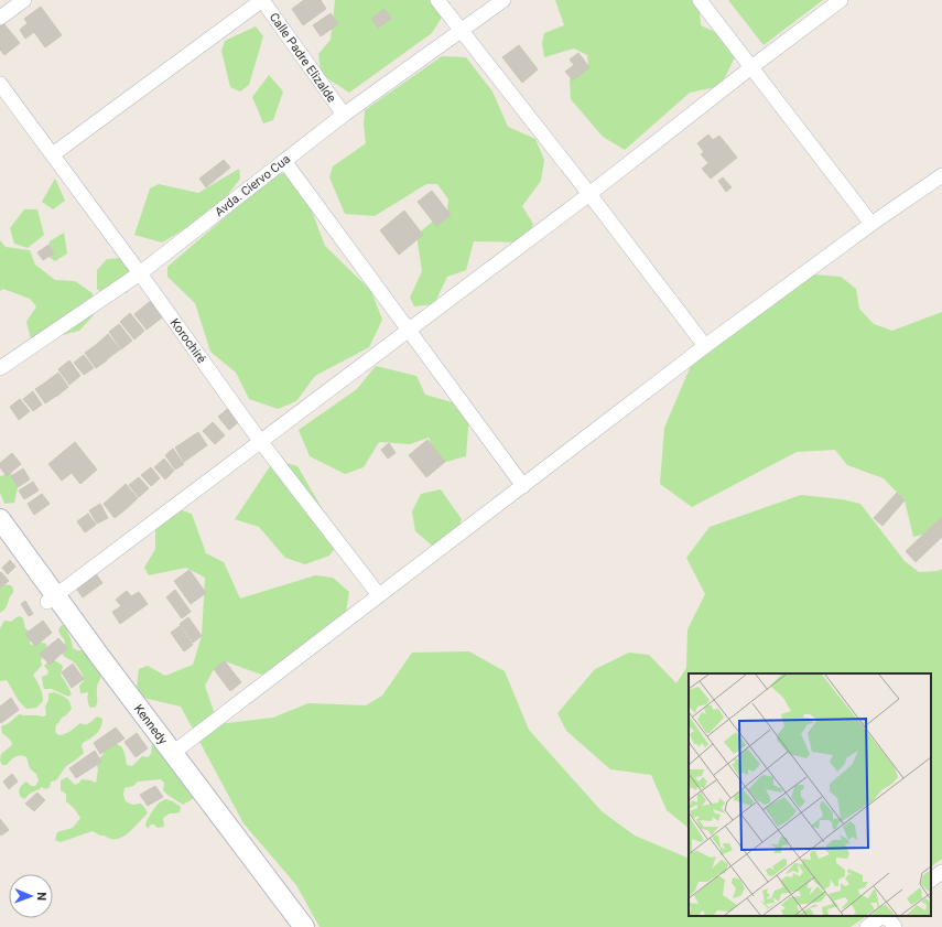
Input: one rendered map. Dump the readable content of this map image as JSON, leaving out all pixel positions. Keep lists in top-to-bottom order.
{
  "streets": {
    "main road": ["Kennedy"],
    "street": ["Calle Padre Elizalde", "Avda. Ciervo Cua", "Korochiré"]
  },
  "crossings": [
    ["Calle Padre Elizalde", "Avda. Ciervo Cua"],
    ["Avda. Ciervo Cua", "Korochiré"]
  ],
  "north": "right"
}
